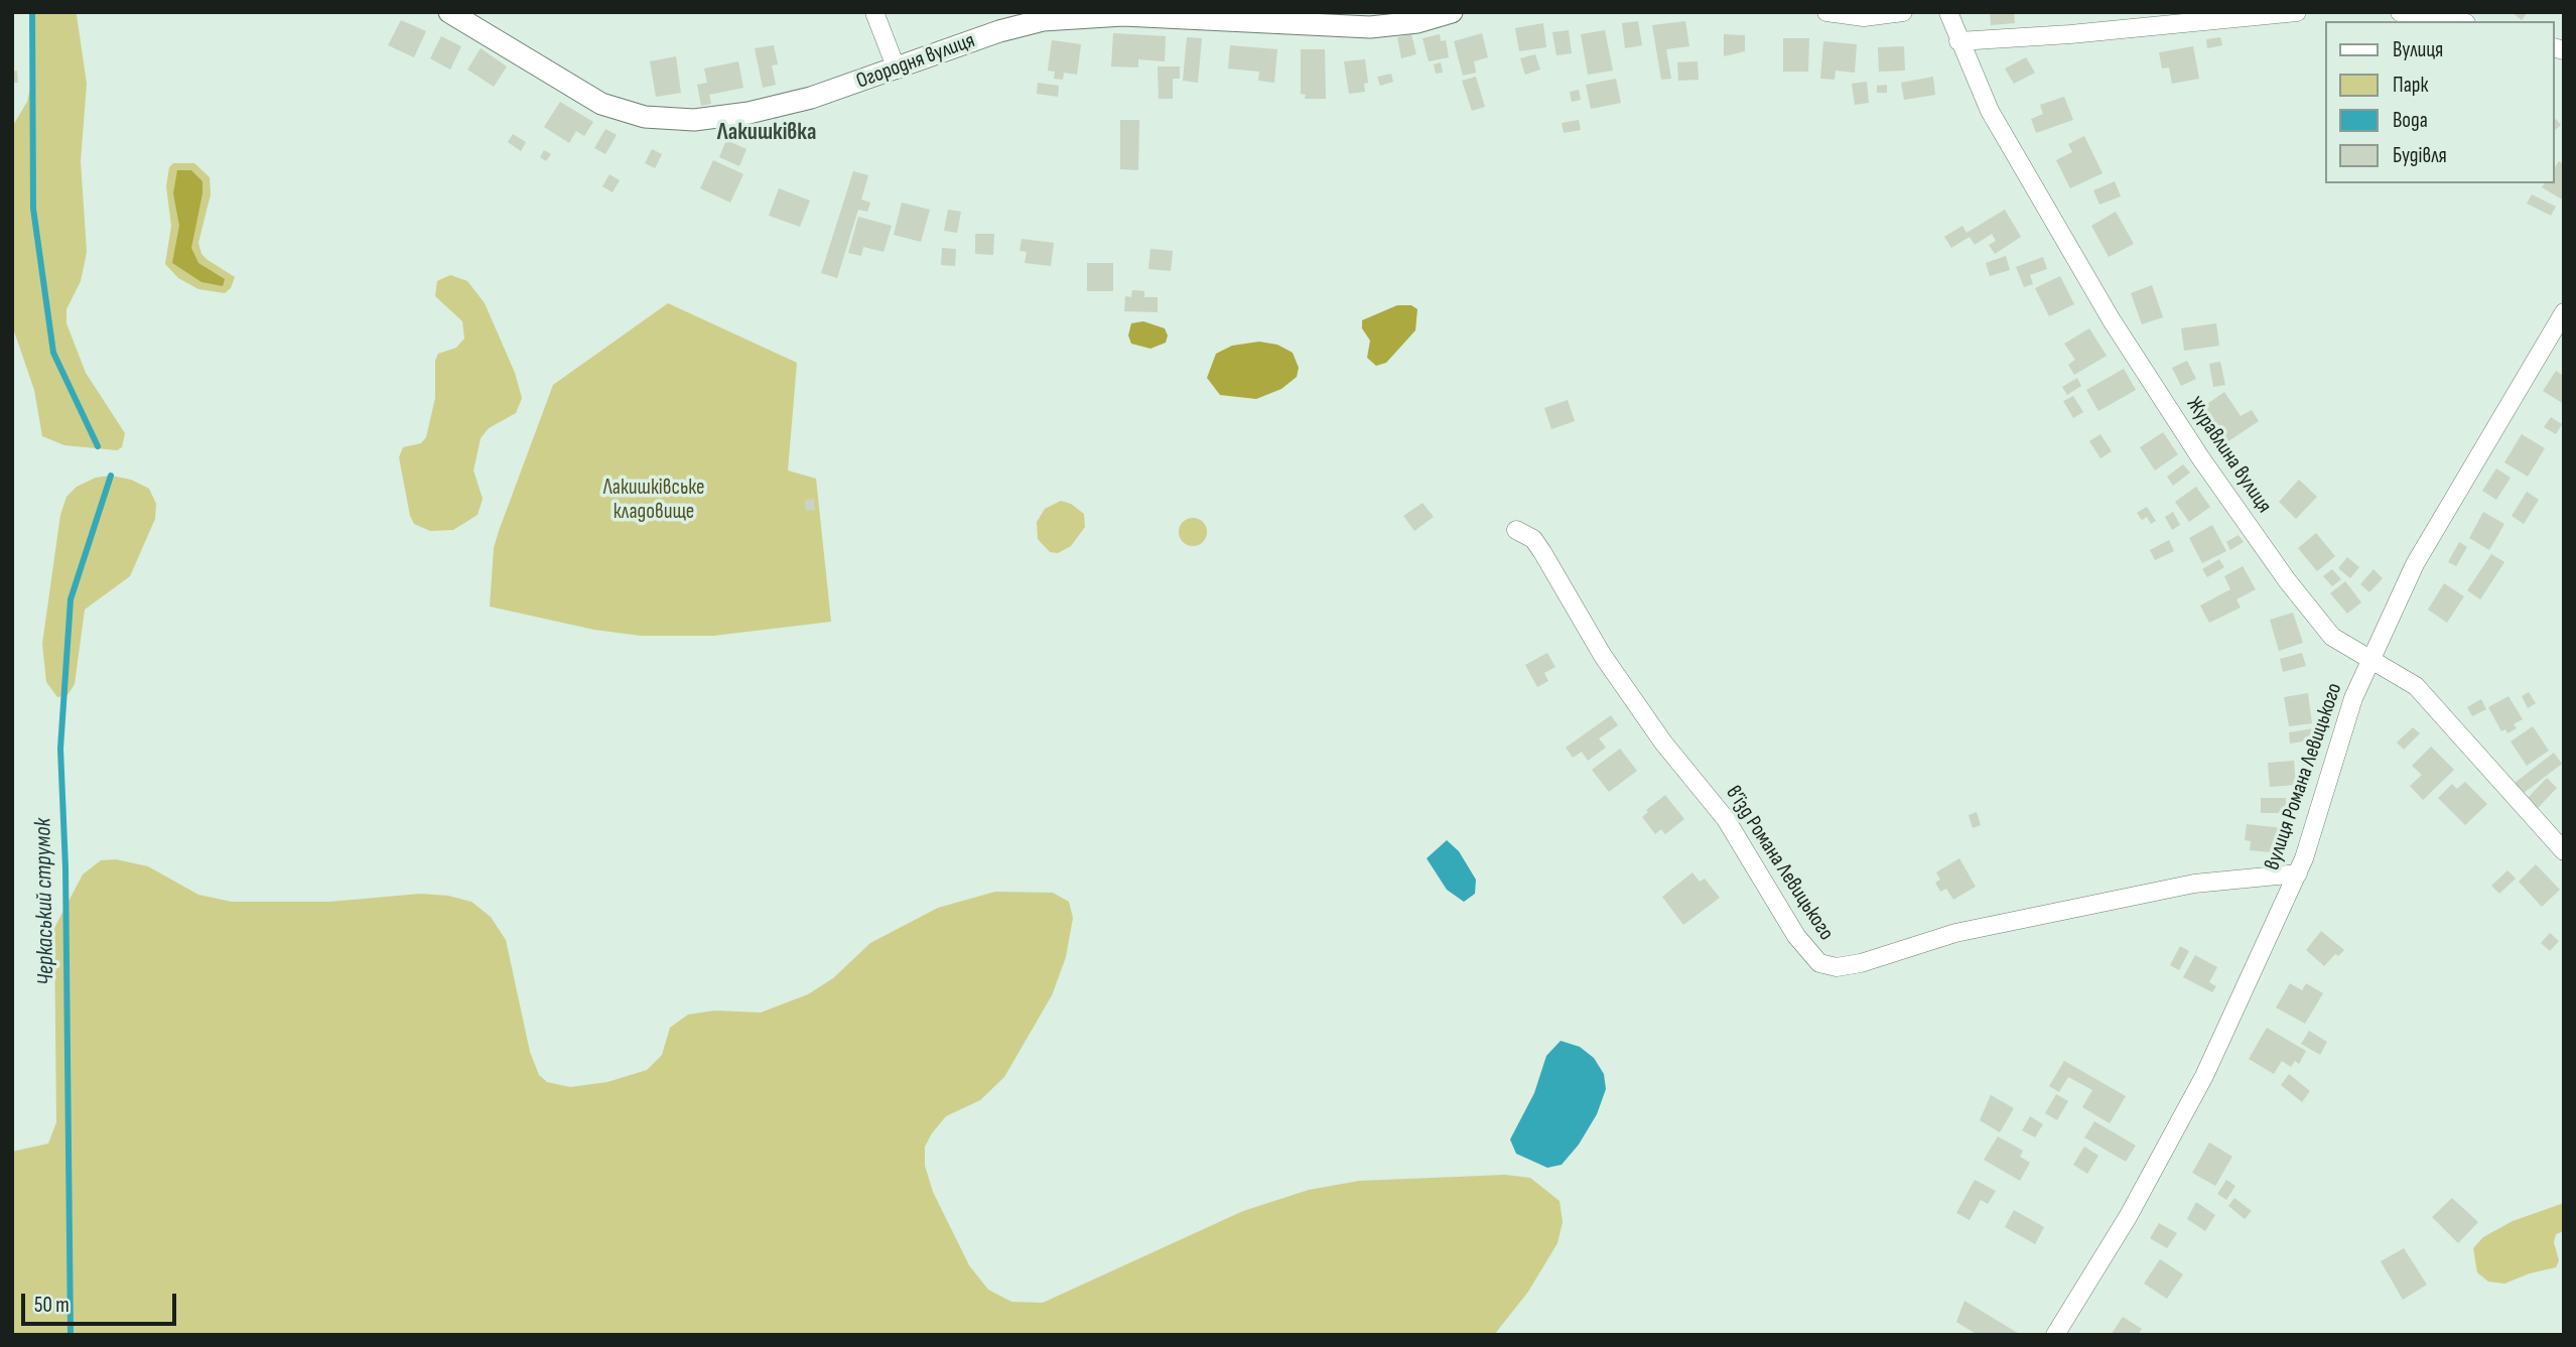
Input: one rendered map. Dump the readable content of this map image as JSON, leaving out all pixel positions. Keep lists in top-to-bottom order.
{
  "streets": {
    "street": [
      "Огородня вулиця",
      "Журавлина вулиця",
      "вулиця Романа Левицького",
      "в’їзд Романа Левицького"
    ]
  },
  "crossings": [
    ["Журавлина вулиця", "вулиця Романа Левицького"],
    ["вулиця Романа Левицького", "в’їзд Романа Левицького"]
  ],
  "districts": ["Лакишківка"],
  "water": ["Черкаський струмок"],
  "parks": ["Лакишківське кладовище"],
  "legend": [
    "Вулиця",
    "Парк",
    "Вода",
    "Будівля"
  ],
  "scale_bar": "50 m"
}
